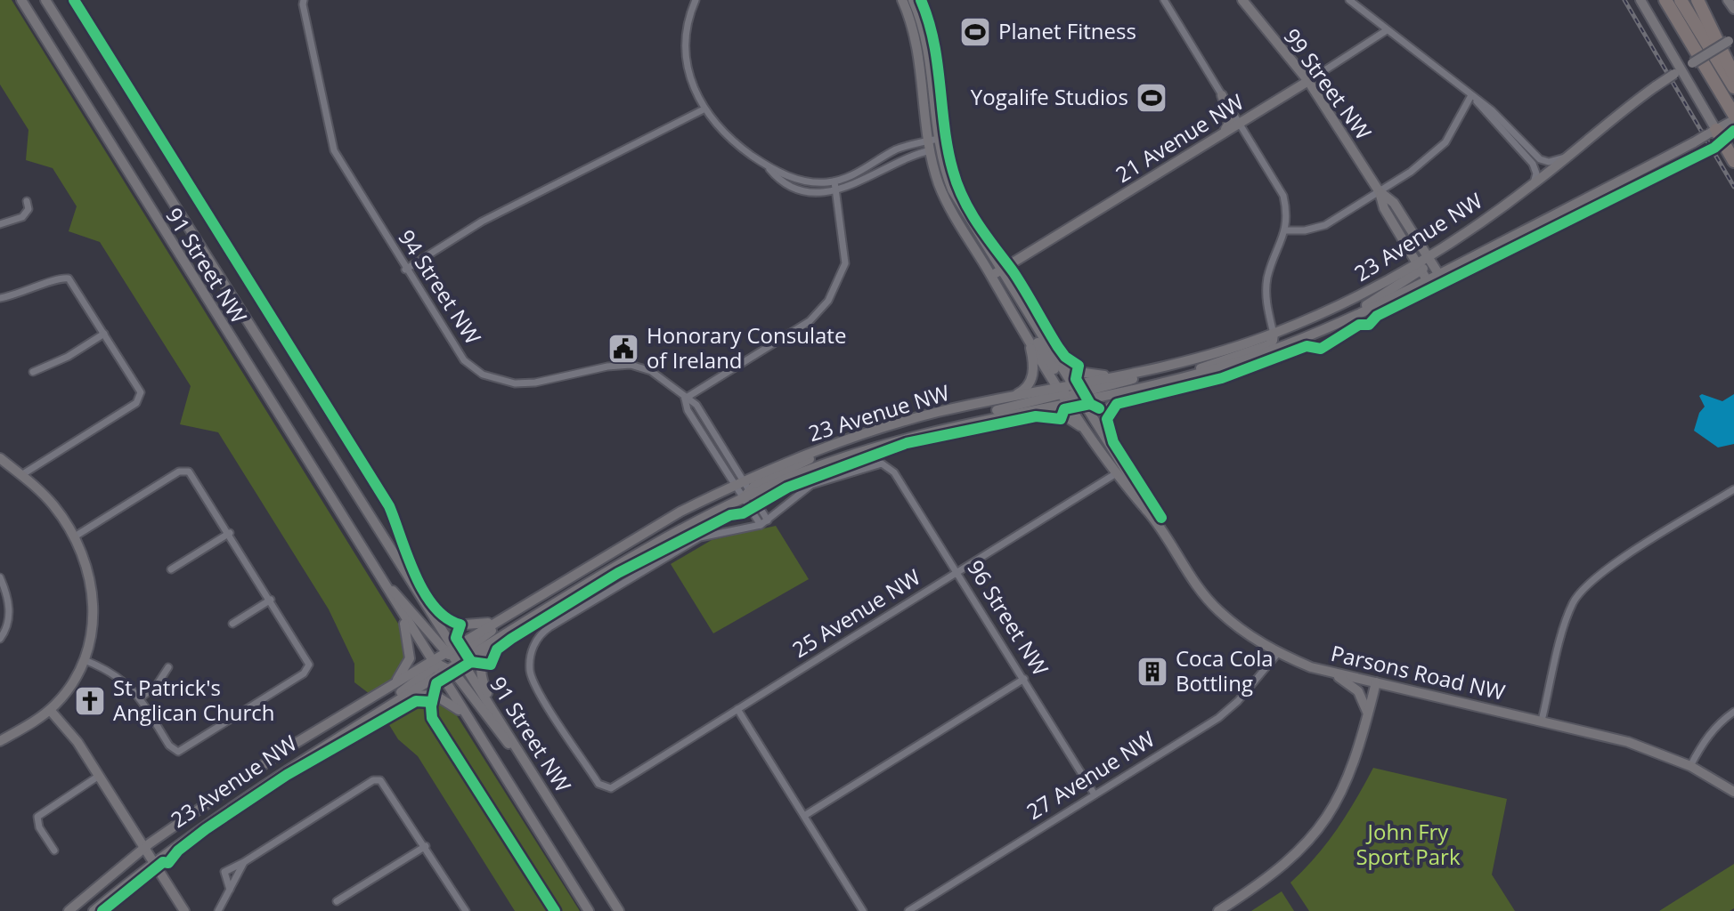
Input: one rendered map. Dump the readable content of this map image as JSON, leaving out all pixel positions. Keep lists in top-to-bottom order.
{
  "streets": {
    "main road": [
      "99 Street NW",
      "21 Avenue NW",
      "23 Avenue NW",
      "91 Street NW",
      "Parsons Road NW"
    ],
    "street": [
      "94 Street NW",
      "25 Avenue NW",
      "96 Street NW",
      "27 Avenue NW"
    ]
  },
  "crossings": [
    ["99 Street NW", "21 Avenue NW"],
    ["99 Street NW", "23 Avenue NW"],
    ["21 Avenue NW", "Parsons Road NW"],
    ["23 Avenue NW", "91 Street NW"],
    ["23 Avenue NW", "94 Street NW"],
    ["23 Avenue NW", "Parsons Road NW"],
    ["91 Street NW", "25 Avenue NW"],
    ["25 Avenue NW", "96 Street NW"],
    ["25 Avenue NW", "Parsons Road NW"],
    ["96 Street NW", "27 Avenue NW"],
    ["Parsons Road NW", "27 Avenue NW"]
  ],
  "parks": ["John Fry Sport Park"],
  "places": {
    "sports": ["Planet Fitness", "Yogalife Studios"],
    "public building": ["Honorary Consulate of Ireland"],
    "building": ["Coca Cola Bottling"],
    "church": ["St Patrick's Anglican Church"]
  }
}
